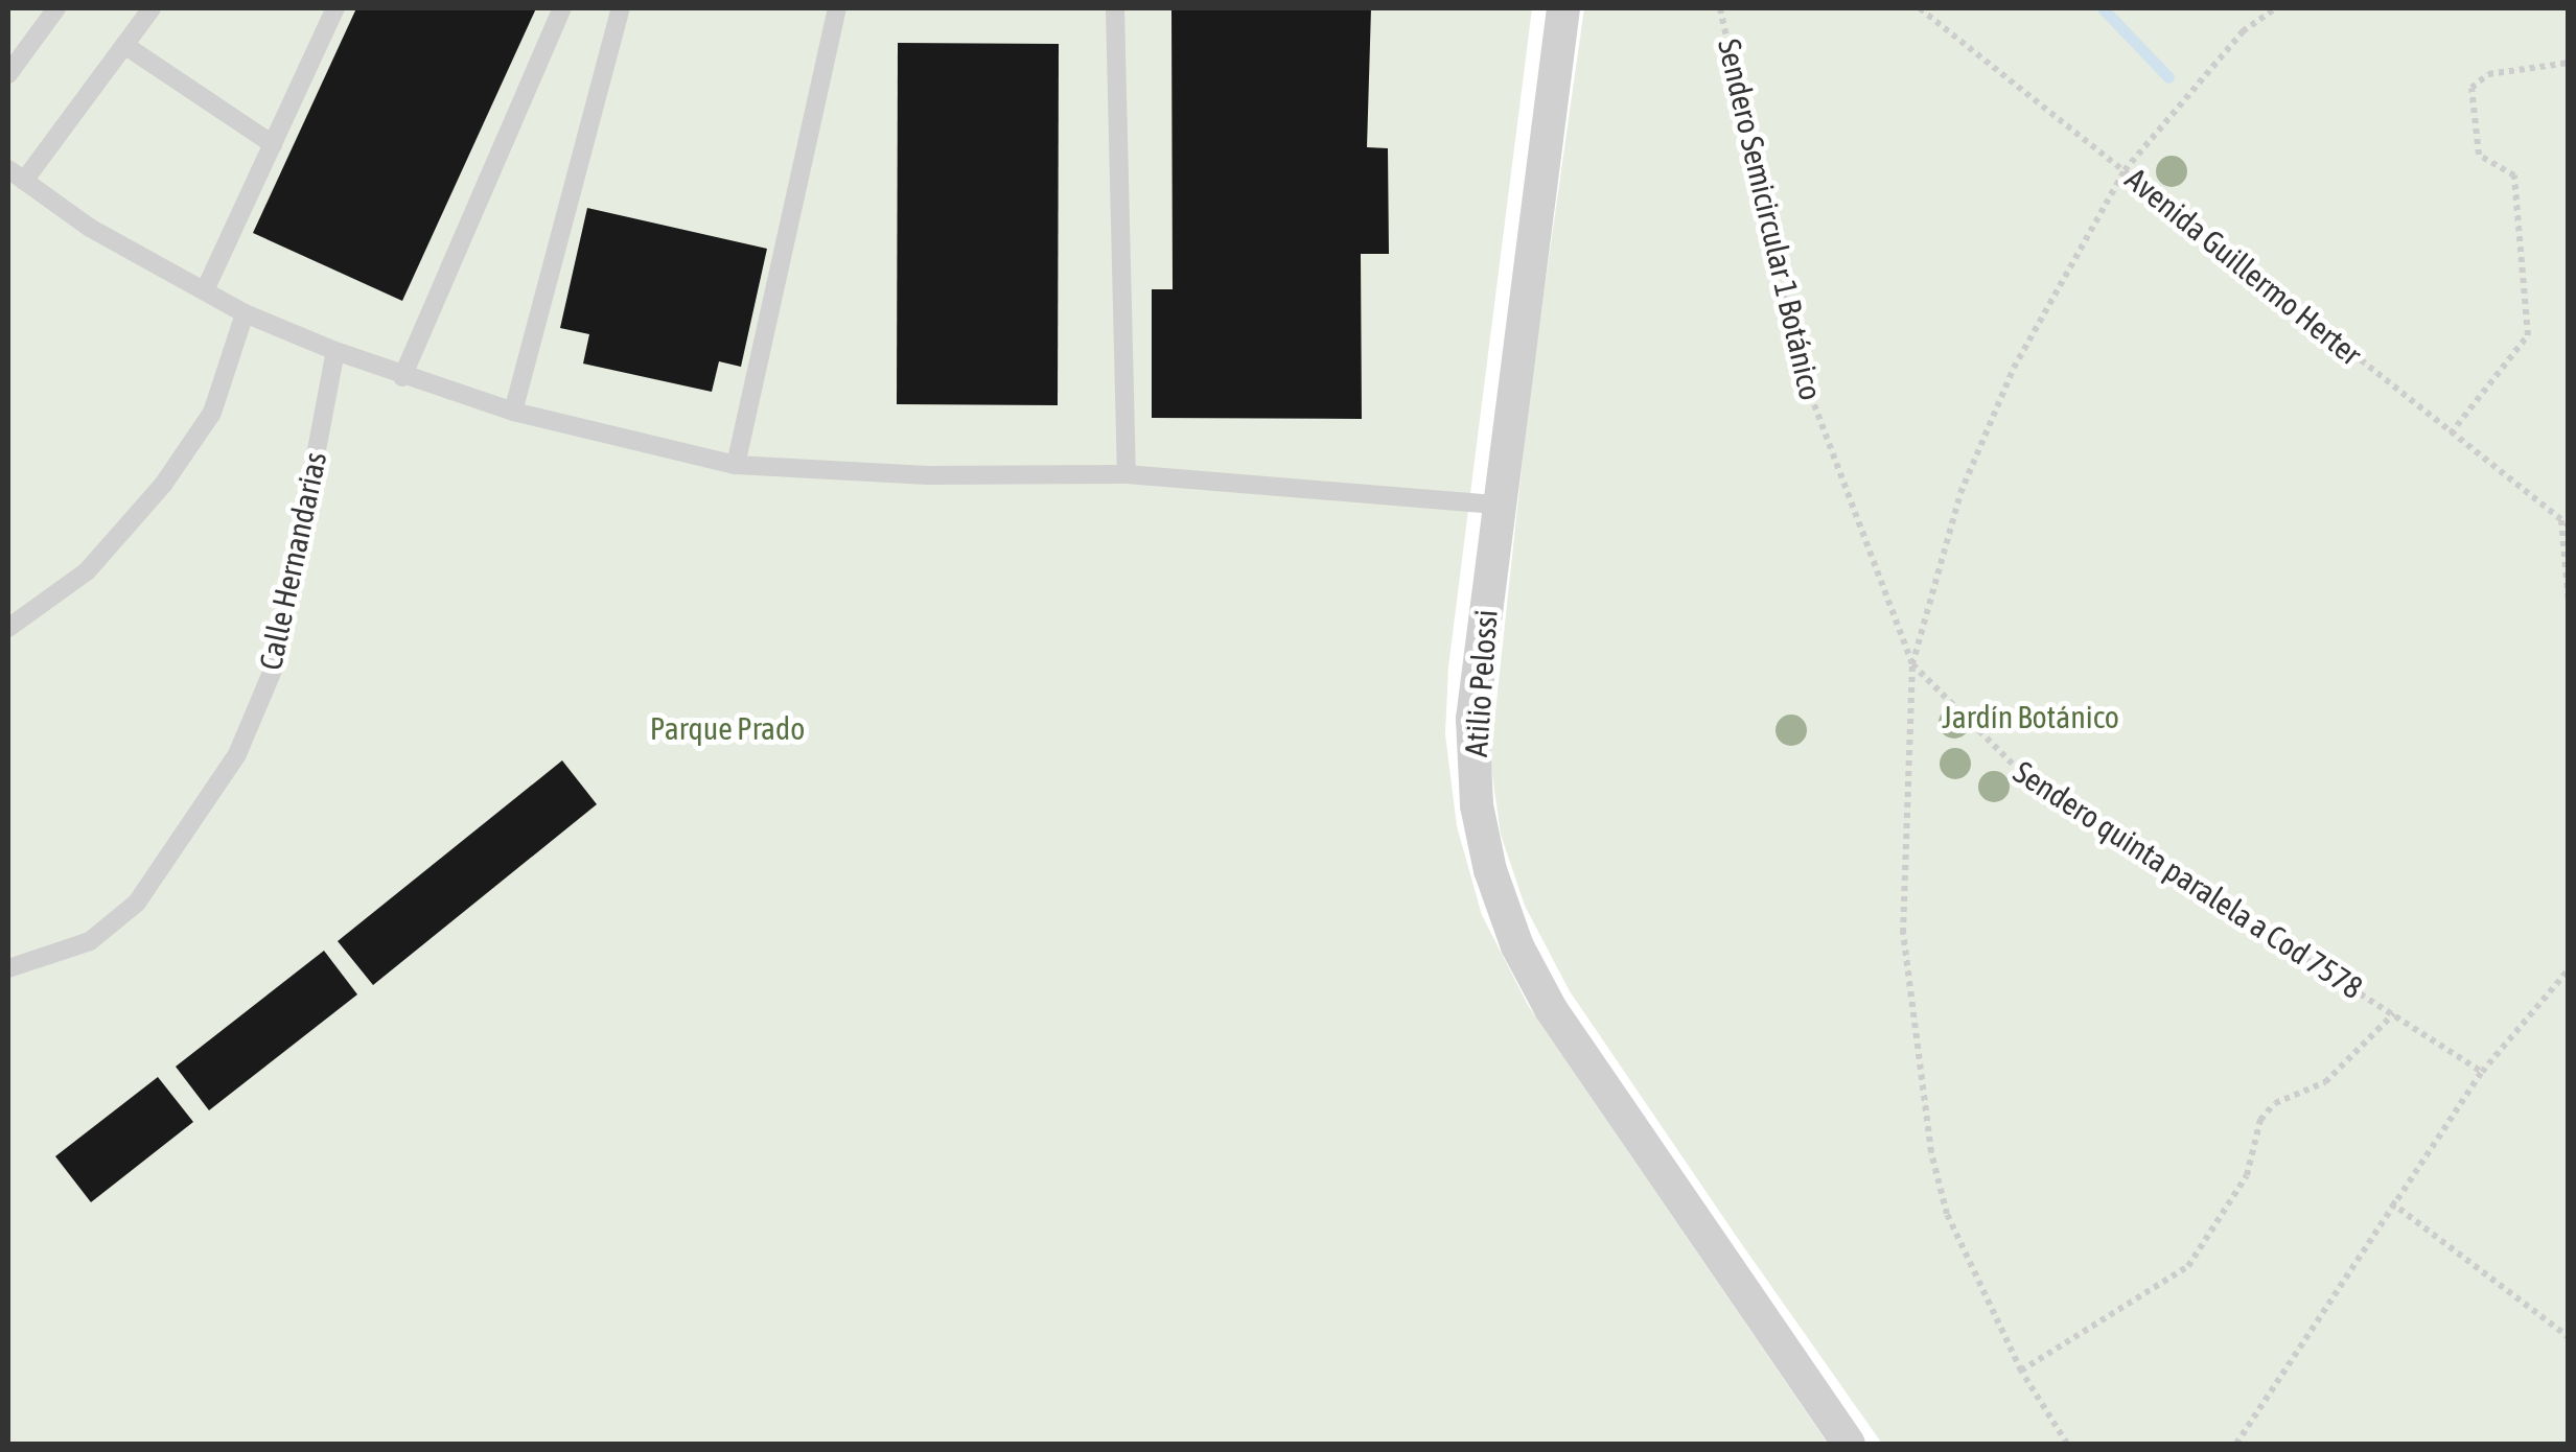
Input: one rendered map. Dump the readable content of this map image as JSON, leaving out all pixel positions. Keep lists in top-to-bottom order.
{
  "streets": {
    "street": ["Atilio Pelossi"],
    "lane": ["Calle Hernandarias"],
    "path": ["Sendero Semicircular 1 Botánico", "Avenida Guillermo Herter", "Sendero quinta paralela a Cod 7578"]
  },
  "crossings": [
    ["Sendero Semicircular 1 Botánico", "Sendero quinta paralela a Cod 7578"]
  ],
  "parks": ["Jardín Botánico", "Parque Prado"]
}
